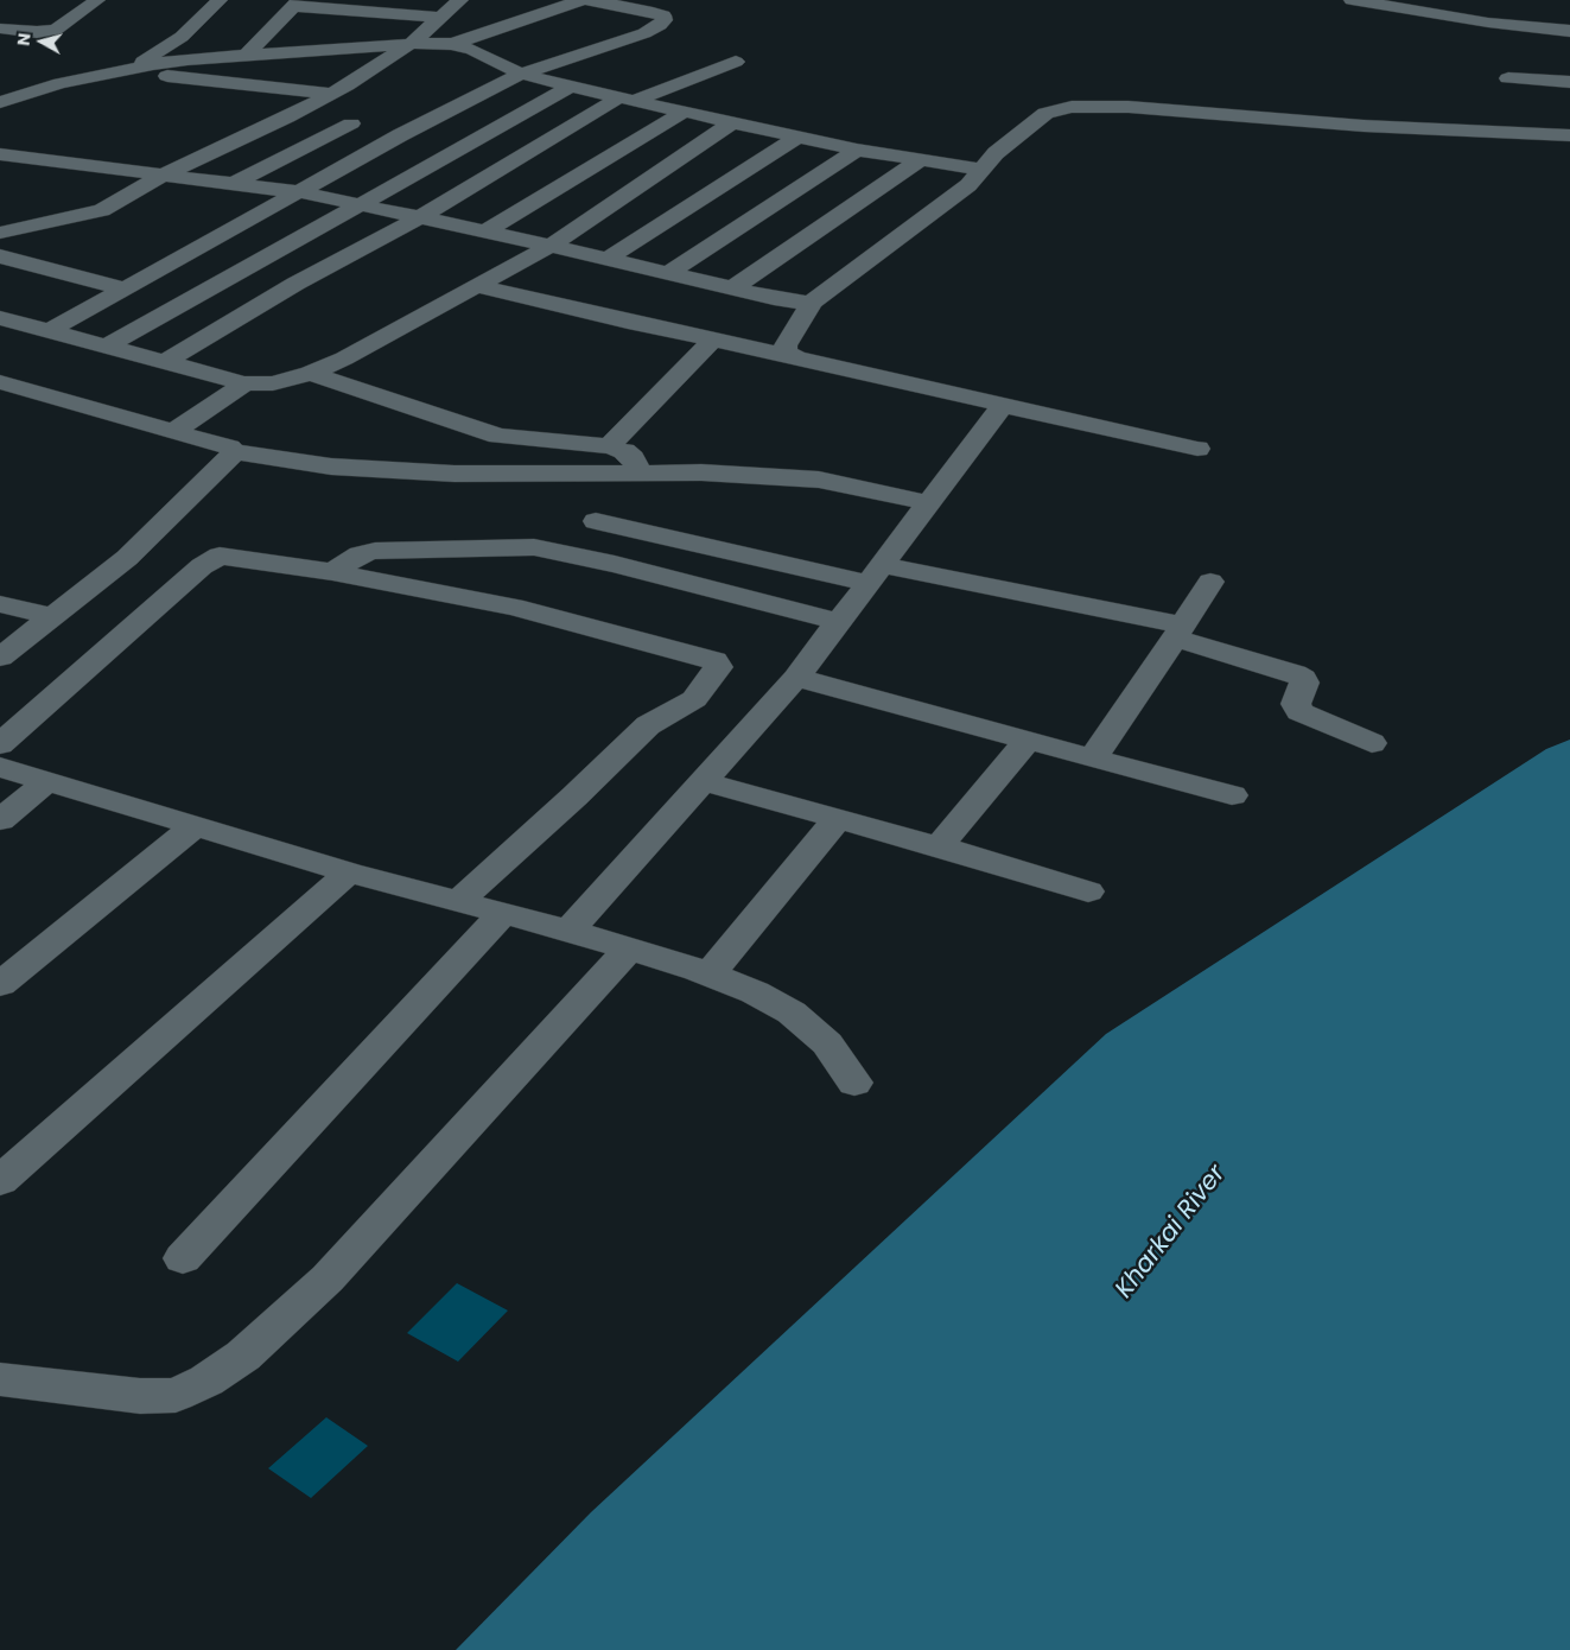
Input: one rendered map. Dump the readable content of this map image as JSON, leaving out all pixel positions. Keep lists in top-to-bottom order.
{
  "water": ["Kharkai River"],
  "north": "left"
}
